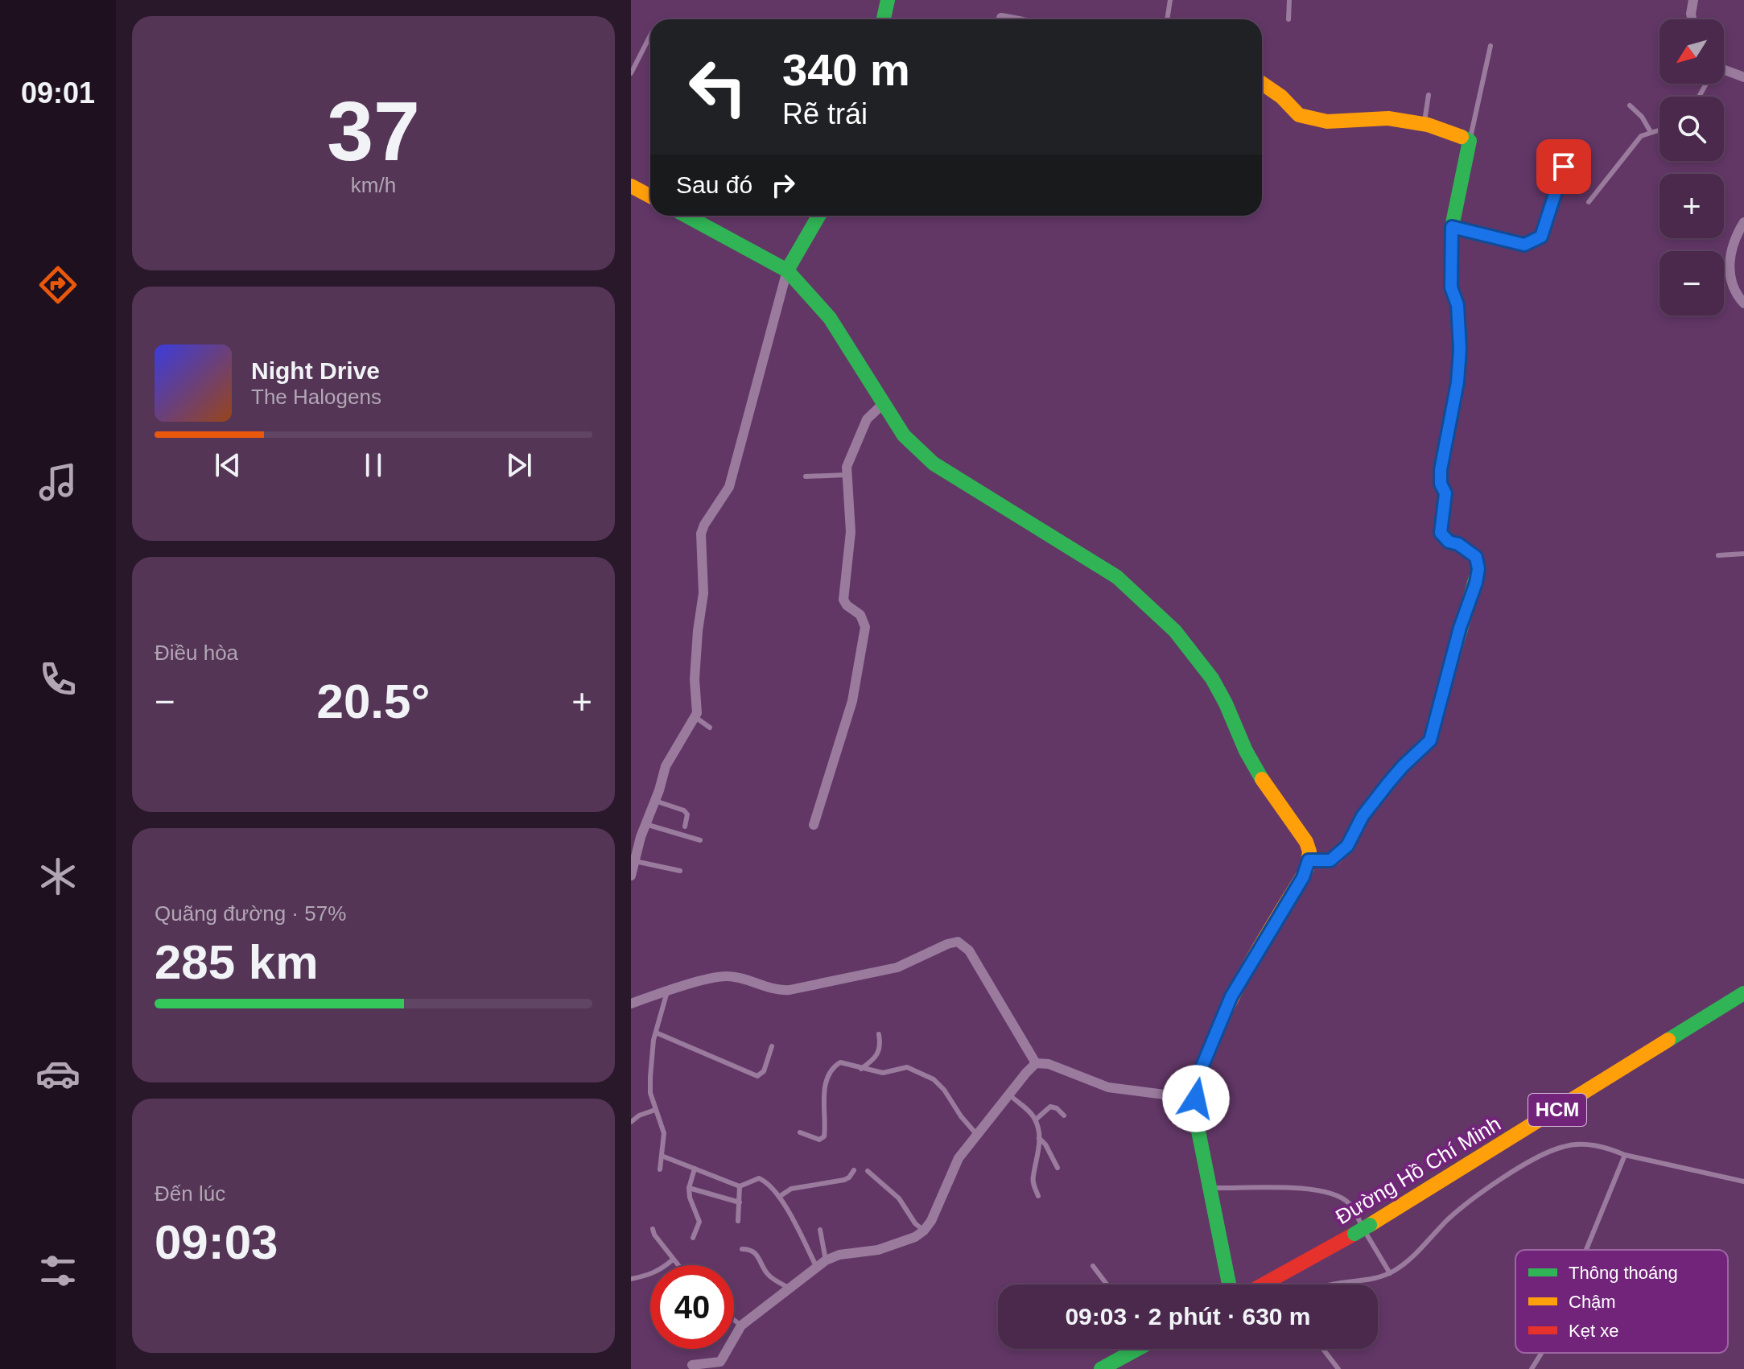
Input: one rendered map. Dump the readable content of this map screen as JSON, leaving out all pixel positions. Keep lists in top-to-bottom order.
{
  "streets": {
    "main road": ["HCM", "Đường Hồ Chí Minh"]
  },
  "legend": ["Thông thoáng", "Chậm", "Kẹt xe"],
  "north": "bottom left",
  "page": {
    "tabs": "09:01",
    "tile": [
      ["37", "km/h"],
      "Điều hòa",
      ["Quãng đường · 57%", "285 km"],
      ["Đến lúc", "09:03"]
    ],
    "map_buttons": ["+", "−"],
    "turn": ["340 m", "Rẽ trái"],
    "then": "Sau đó",
    "song": ["Night Drive", "The Halogens"],
    "heat": ["−", "20.5°", "+"],
    "limit": "40",
    "trip": "09:03 · 2 phút · 630 m"
  }
}
